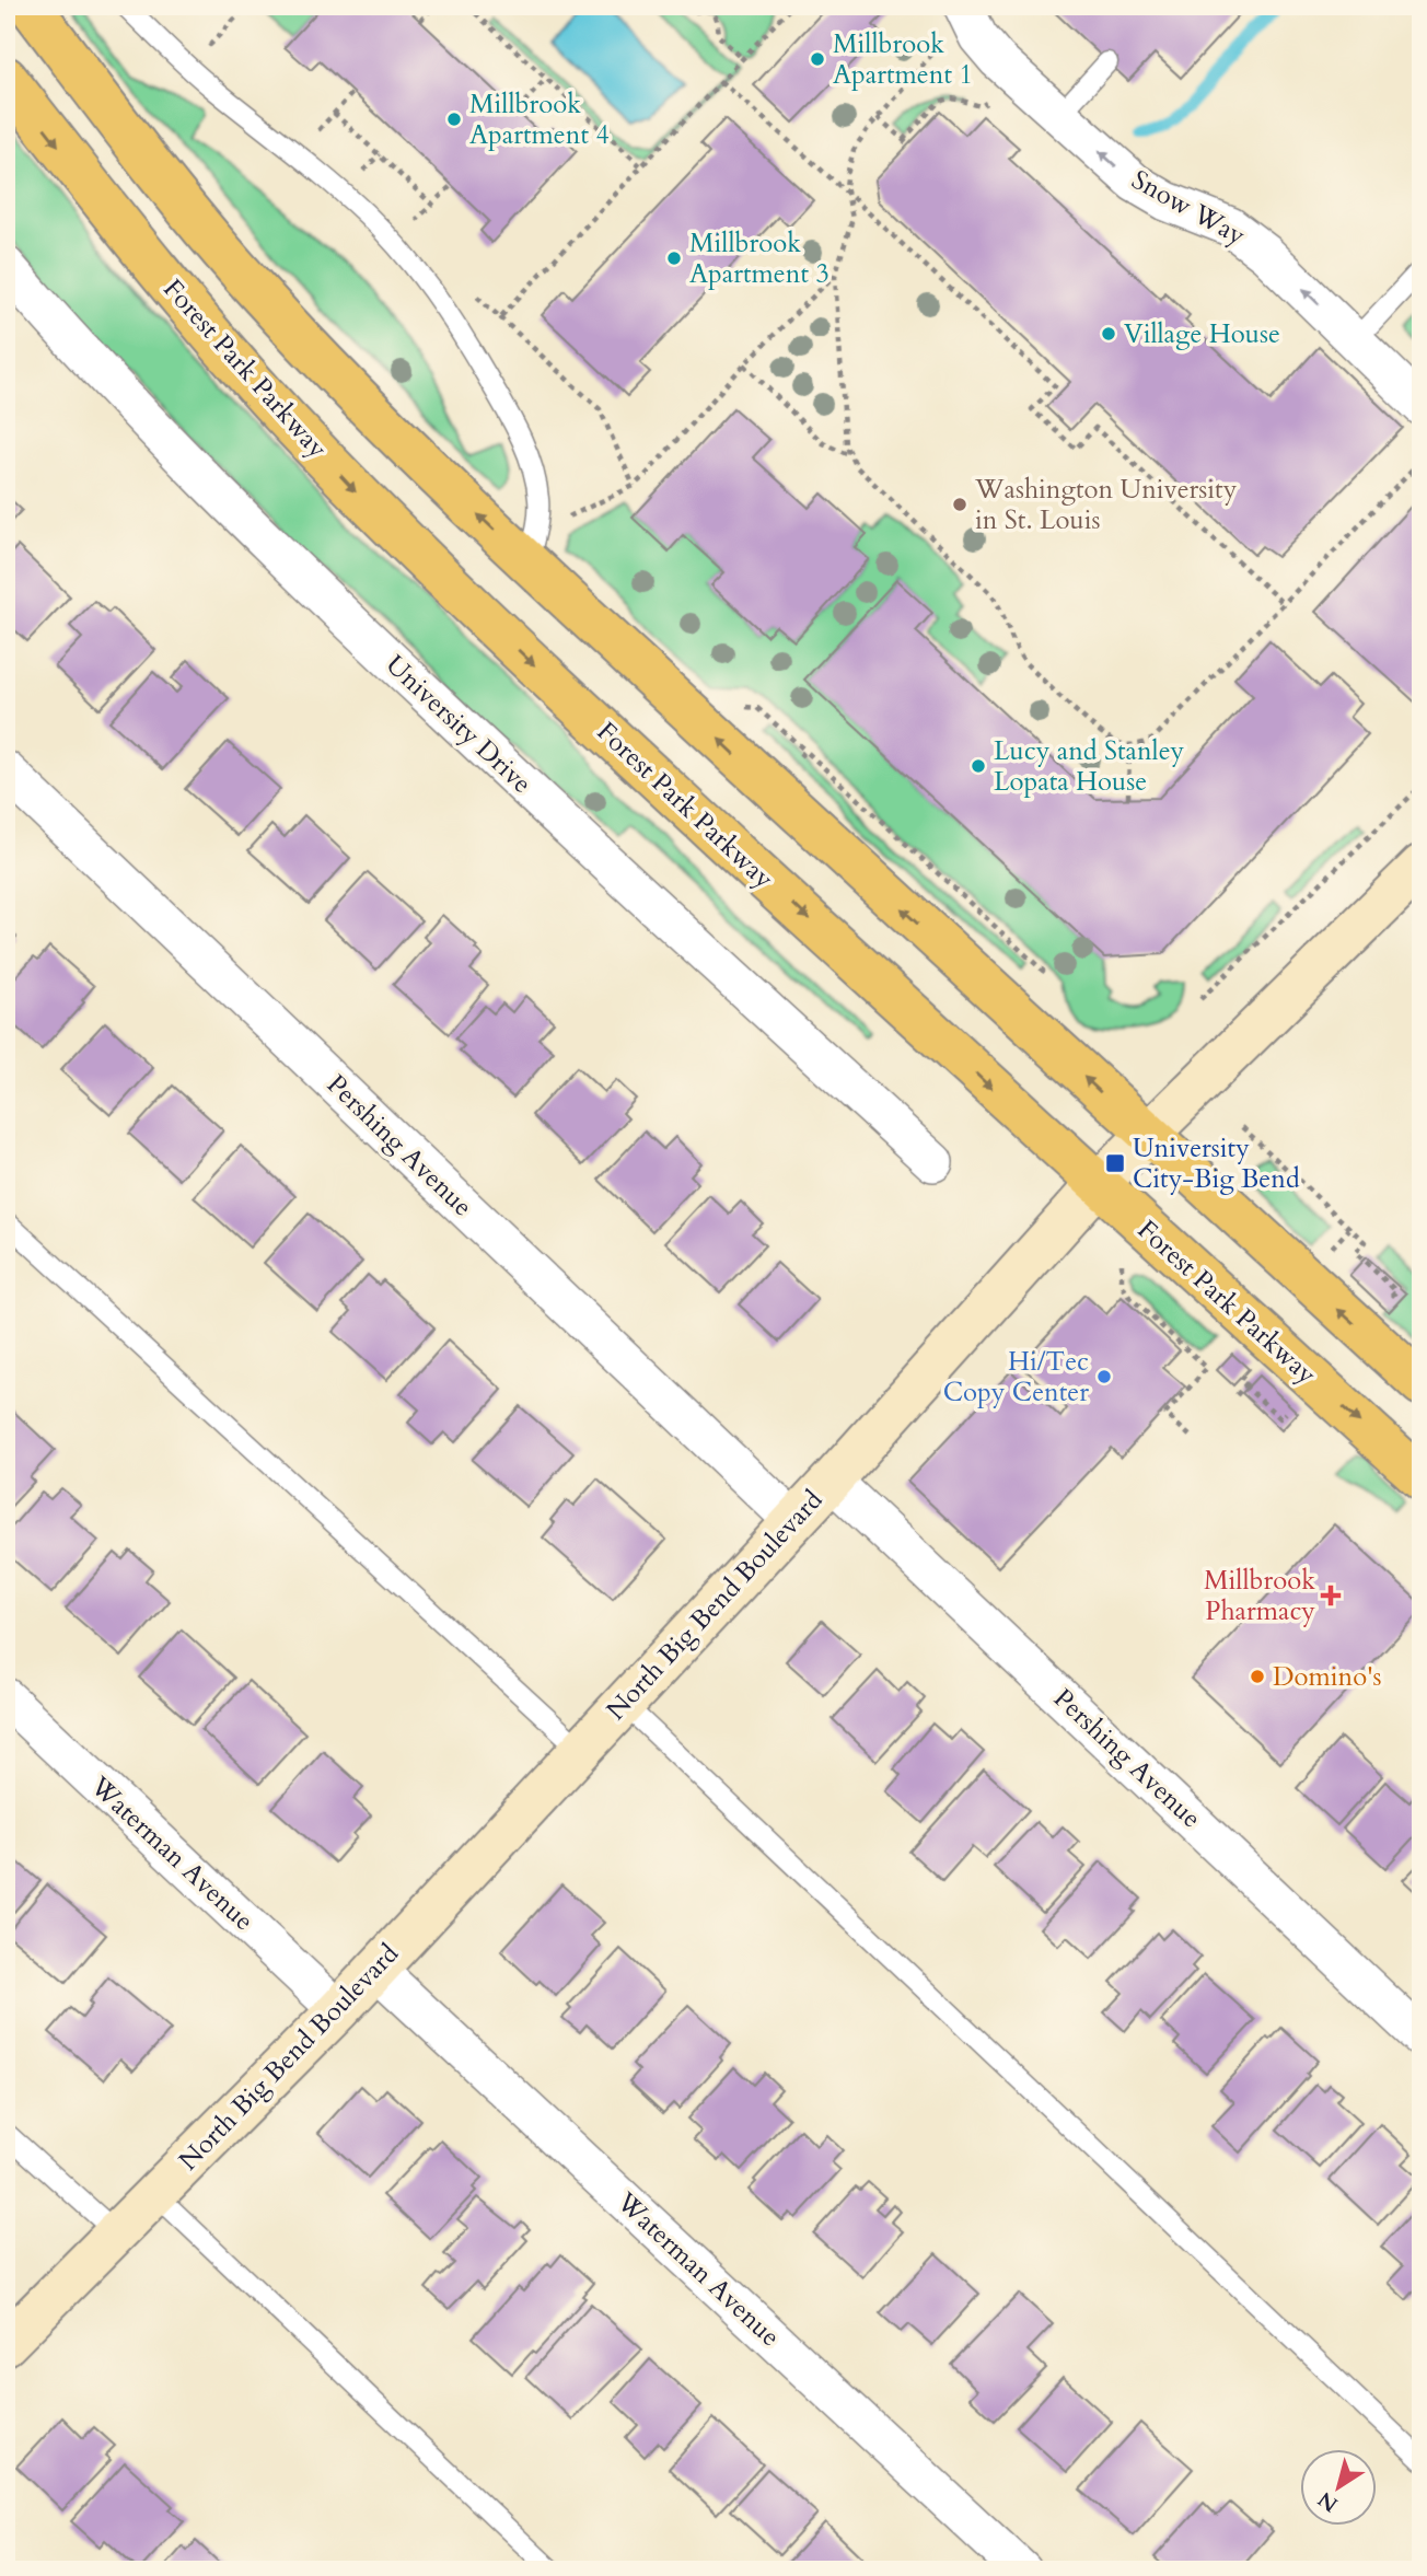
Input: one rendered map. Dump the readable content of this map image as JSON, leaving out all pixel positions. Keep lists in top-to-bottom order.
{
  "streets": {
    "main road": ["Forest Park Parkway", "North Big Bend Boulevard"],
    "street": [
      "Snow Way",
      "University Drive",
      "Pershing Avenue",
      "Waterman Avenue"
    ]
  },
  "crossings": [
    ["Forest Park Parkway", "North Big Bend Boulevard"],
    ["Pershing Avenue", "North Big Bend Boulevard"],
    ["North Big Bend Boulevard", "Waterman Avenue"]
  ],
  "one_way": ["Snow Way"],
  "places": {
    "other": [
      "Millbrook Apartment 1",
      "Millbrook Apartment 4",
      "Millbrook Apartment 3",
      "Village House",
      "Washington University in St. Louis",
      "Lucy and Stanley Lopata House",
      "Hi/Tec Copy Center",
      "Domino's"
    ],
    "transit": ["University City-Big Bend"],
    "health": ["Millbrook Pharmacy"]
  },
  "north": "bottom left"
}
